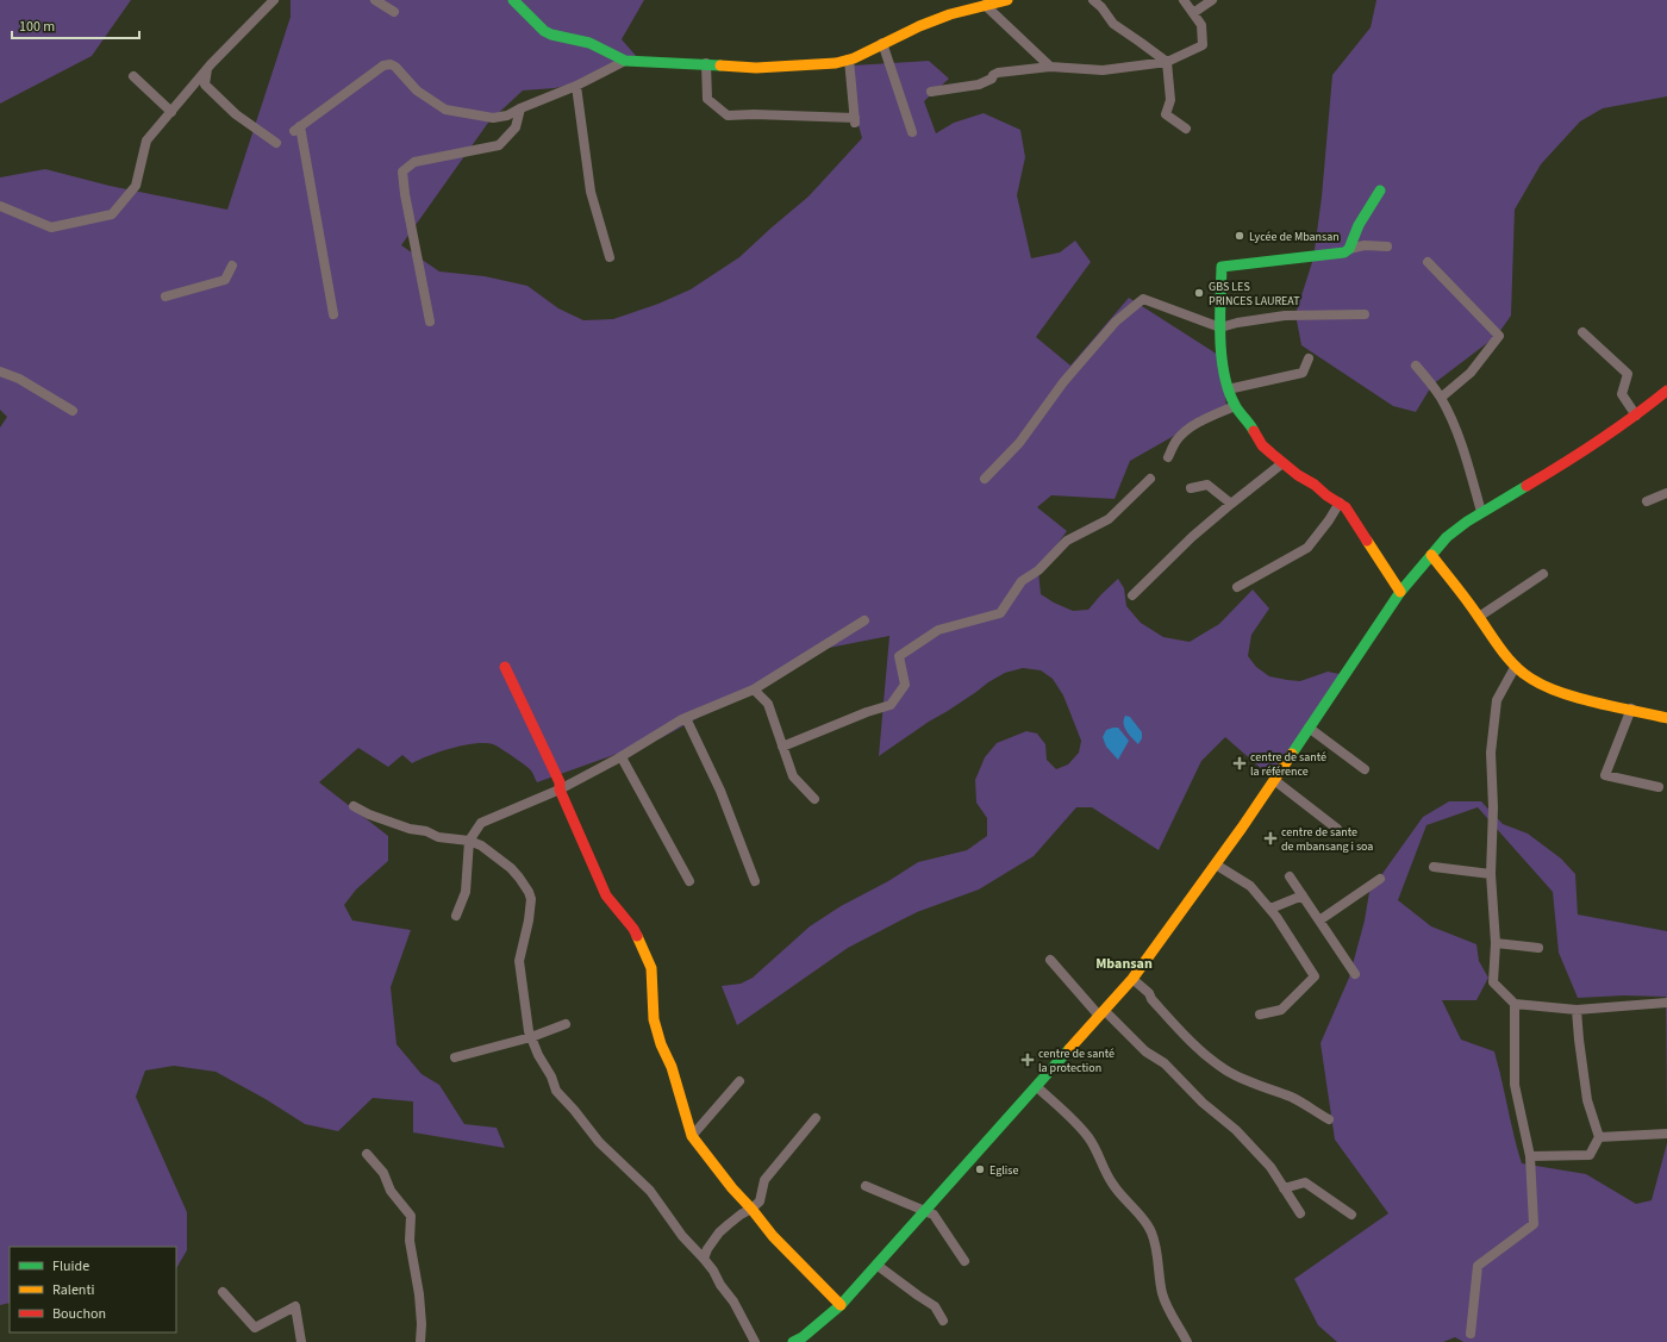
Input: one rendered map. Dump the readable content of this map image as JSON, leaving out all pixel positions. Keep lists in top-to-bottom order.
{
  "districts": ["Mbansan"],
  "places": {
    "other": ["Lycée de Mbansan", "GBS LES PRINCES LAUREAT", "Eglise"],
    "health": ["centre de santé la référence", "centre de sante de mbansang i soa", "centre de santé la protection"]
  },
  "legend": ["Fluide", "Ralenti", "Bouchon"],
  "scale_bar": "100 m"
}
